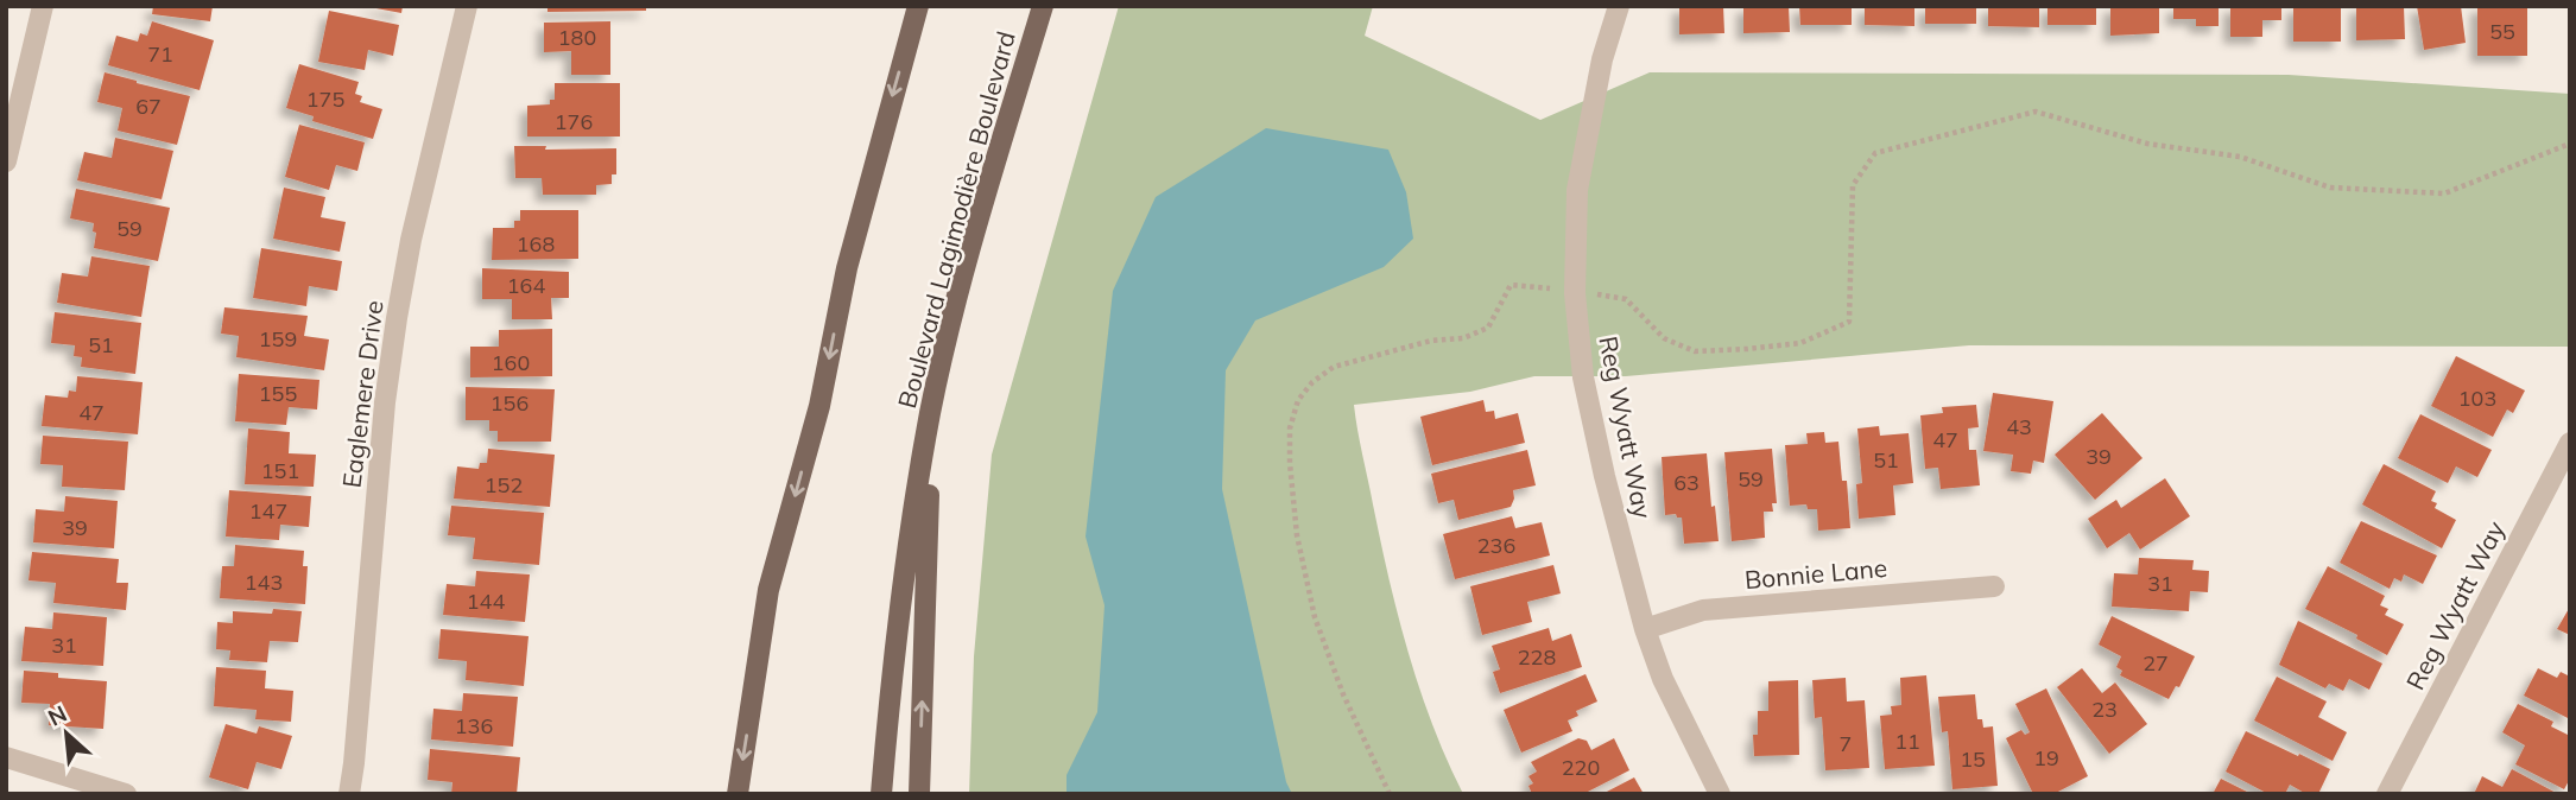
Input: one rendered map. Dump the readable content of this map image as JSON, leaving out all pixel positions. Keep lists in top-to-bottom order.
{
  "streets": {
    "main road": ["Boulevard Lagimodière Boulevard"],
    "street": ["Eaglemere Drive", "Reg Wyatt Way", "Bonnie Lane"]
  },
  "crossings": [
    ["Reg Wyatt Way", "Bonnie Lane"]
  ],
  "house_numbers": [
    "55",
    "180",
    "71",
    "175",
    "67",
    "176",
    "59",
    "168",
    "164",
    "159",
    "51",
    "160",
    "155",
    "103",
    "156",
    "47",
    "43",
    "47",
    "39",
    "51",
    "151",
    "59",
    "63",
    "152",
    "147",
    "39",
    "236",
    "143",
    "31",
    "144",
    "31",
    "228",
    "27",
    "23",
    "136",
    "11",
    "7",
    "19",
    "15",
    "220"
  ],
  "north": "top left"
}
